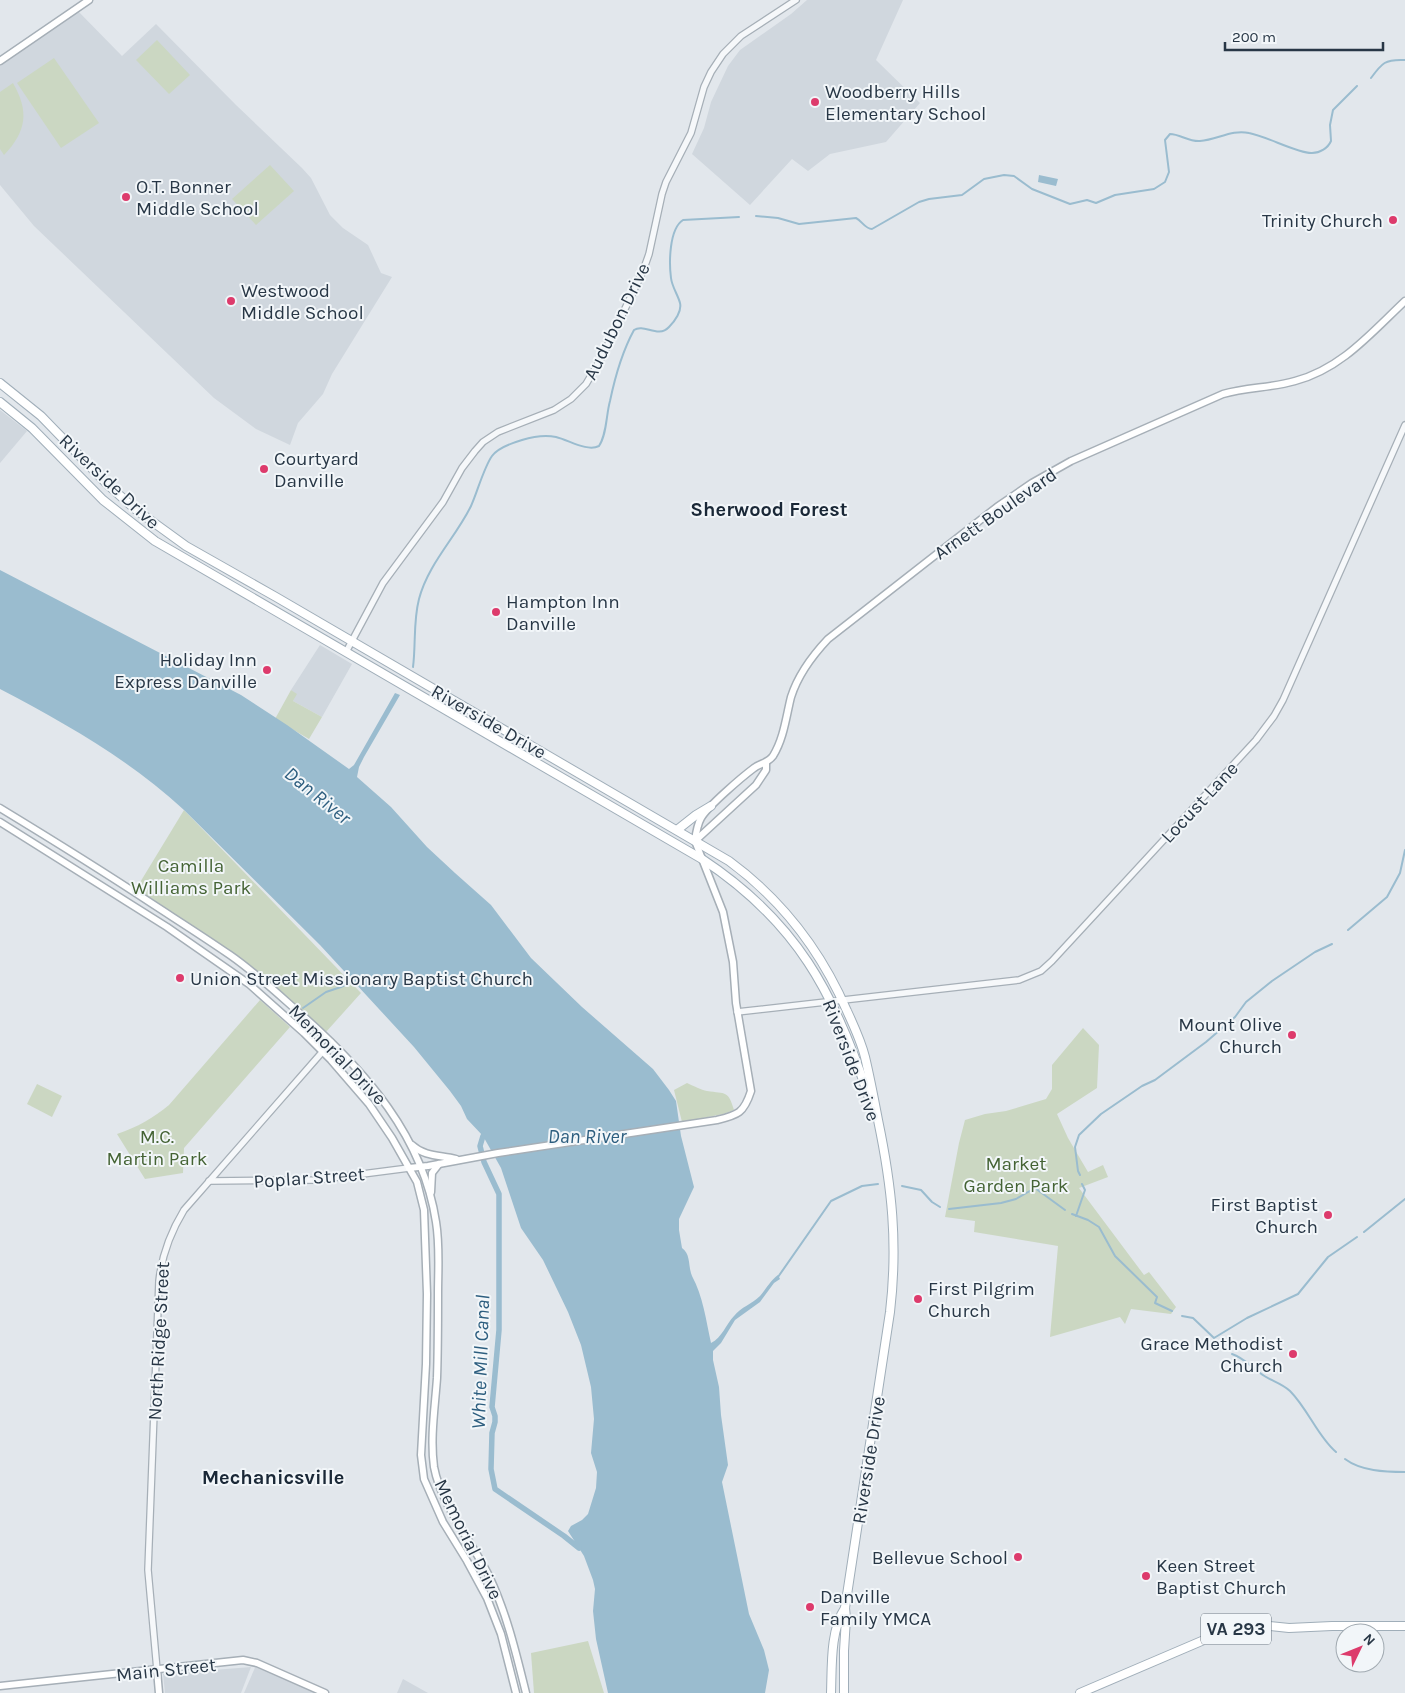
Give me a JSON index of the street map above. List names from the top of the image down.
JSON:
{
  "streets": {
    "main road": [
      "Riverside Drive",
      "Arnett Boulevard",
      "Memorial Drive",
      "VA 293",
      "Main Street"
    ],
    "street": [
      "Audubon Drive",
      "Locust Lane",
      "Poplar Street",
      "North Ridge Street"
    ]
  },
  "crossings": [
    ["Audubon Drive", "Riverside Drive"],
    ["Riverside Drive", "Arnett Boulevard"],
    ["Riverside Drive", "Locust Lane"],
    ["Memorial Drive", "Poplar Street"],
    ["Memorial Drive", "North Ridge Street"],
    ["Poplar Street", "North Ridge Street"],
    ["North Ridge Street", "Main Street"]
  ],
  "districts": ["Sherwood Forest", "Mechanicsville"],
  "water": ["Dan River", "White Mill Canal"],
  "parks": ["Camilla Williams Park", "M.C. Martin Park", "Market Garden Park"],
  "places": [
    "Woodberry Hills Elementary School",
    "O.T. Bonner Middle School",
    "Trinity Church",
    "Westwood Middle School",
    "Courtyard Danville",
    "Hampton Inn Danville",
    "Holiday Inn Express Danville",
    "Union Street Missionary Baptist Church",
    "Mount Olive Church",
    "First Baptist Church",
    "First Pilgrim Church",
    "Grace Methodist Church",
    "Bellevue School",
    "Keen Street Baptist Church",
    "Danville Family YMCA"
  ],
  "scale_bar": "200 m",
  "north": "top right"
}
